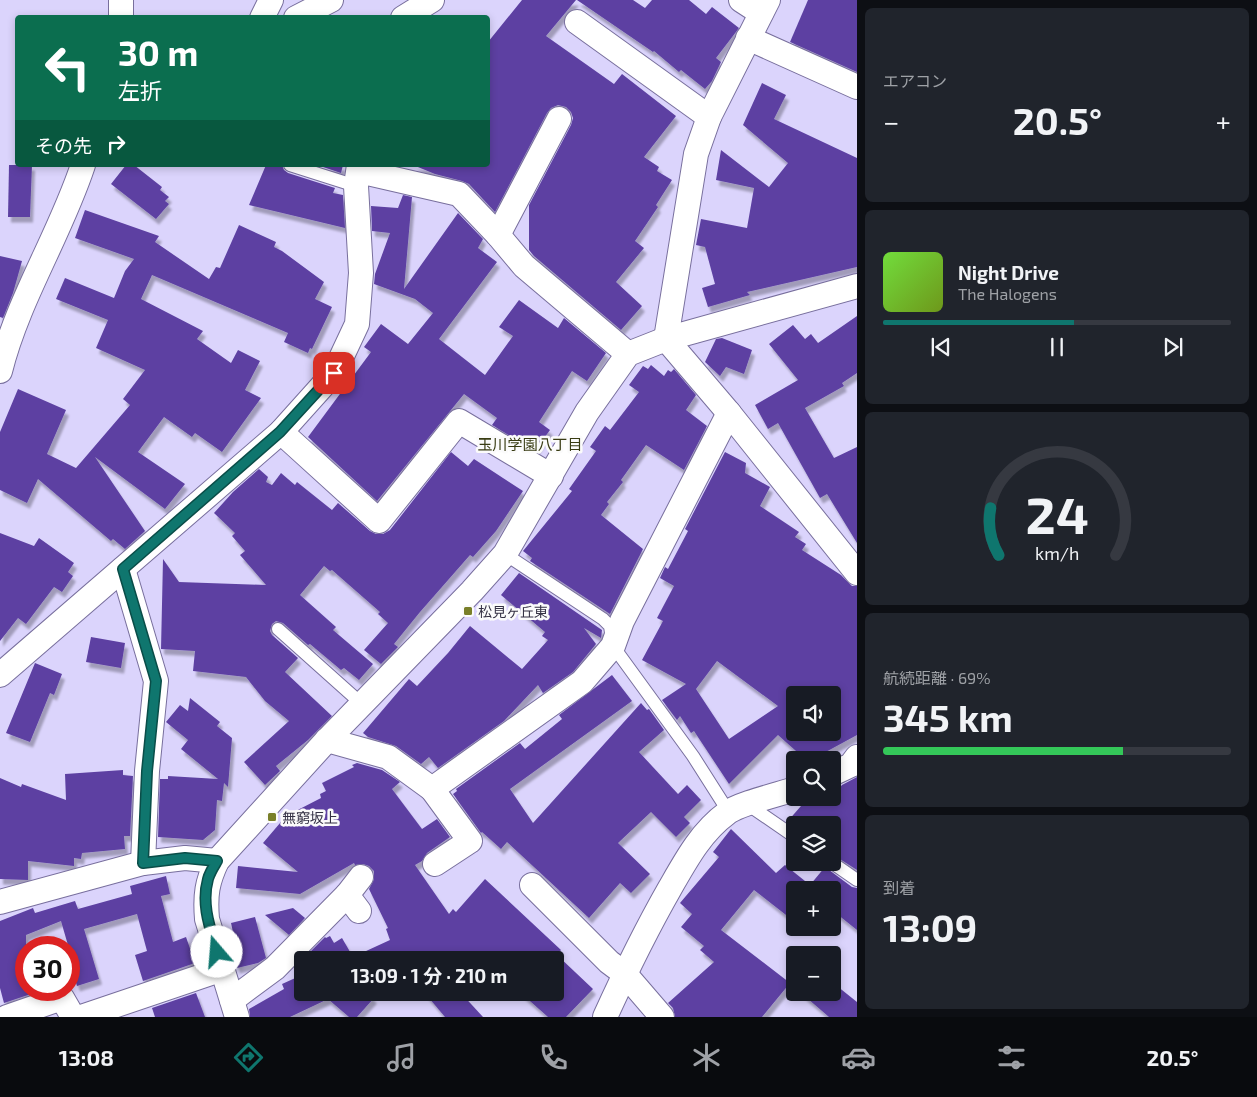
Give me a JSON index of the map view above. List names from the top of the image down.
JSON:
{
  "districts": ["玉川学園八丁目"],
  "places": {
    "transit": ["松見ヶ丘東", "無窮坂上"]
  },
  "page": {
    "tile": [
      "エアコン",
      ["航続距離 · 69%", "345 km"],
      ["到着", "13:09"]
    ],
    "turn": ["30 m", "左折"],
    "heat": ["−", "20.5°", "+"],
    "then": "その先",
    "song": ["Night Drive", "The Halogens"],
    "map_buttons": ["+", "−"],
    "limit": "30",
    "trip": "13:09 · 1 分 · 210 m",
    "tabs": ["13:08", "20.5°"],
    "gauge": ["24", "km/h"]
  }
}
